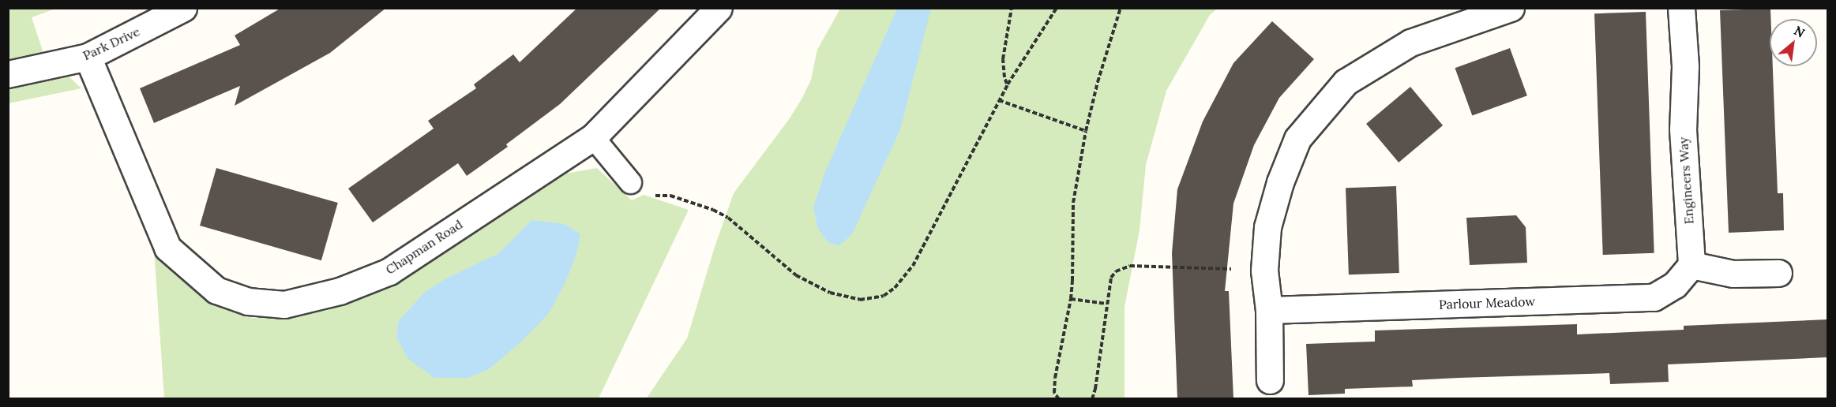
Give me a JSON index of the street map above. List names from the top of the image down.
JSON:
{
  "streets": {
    "street": [
      "Park Drive",
      "Engineers Way",
      "Chapman Road",
      "Parlour Meadow"
    ]
  },
  "crossings": [
    ["Park Drive", "Chapman Road"],
    ["Engineers Way", "Parlour Meadow"]
  ],
  "north": "top right"
}
